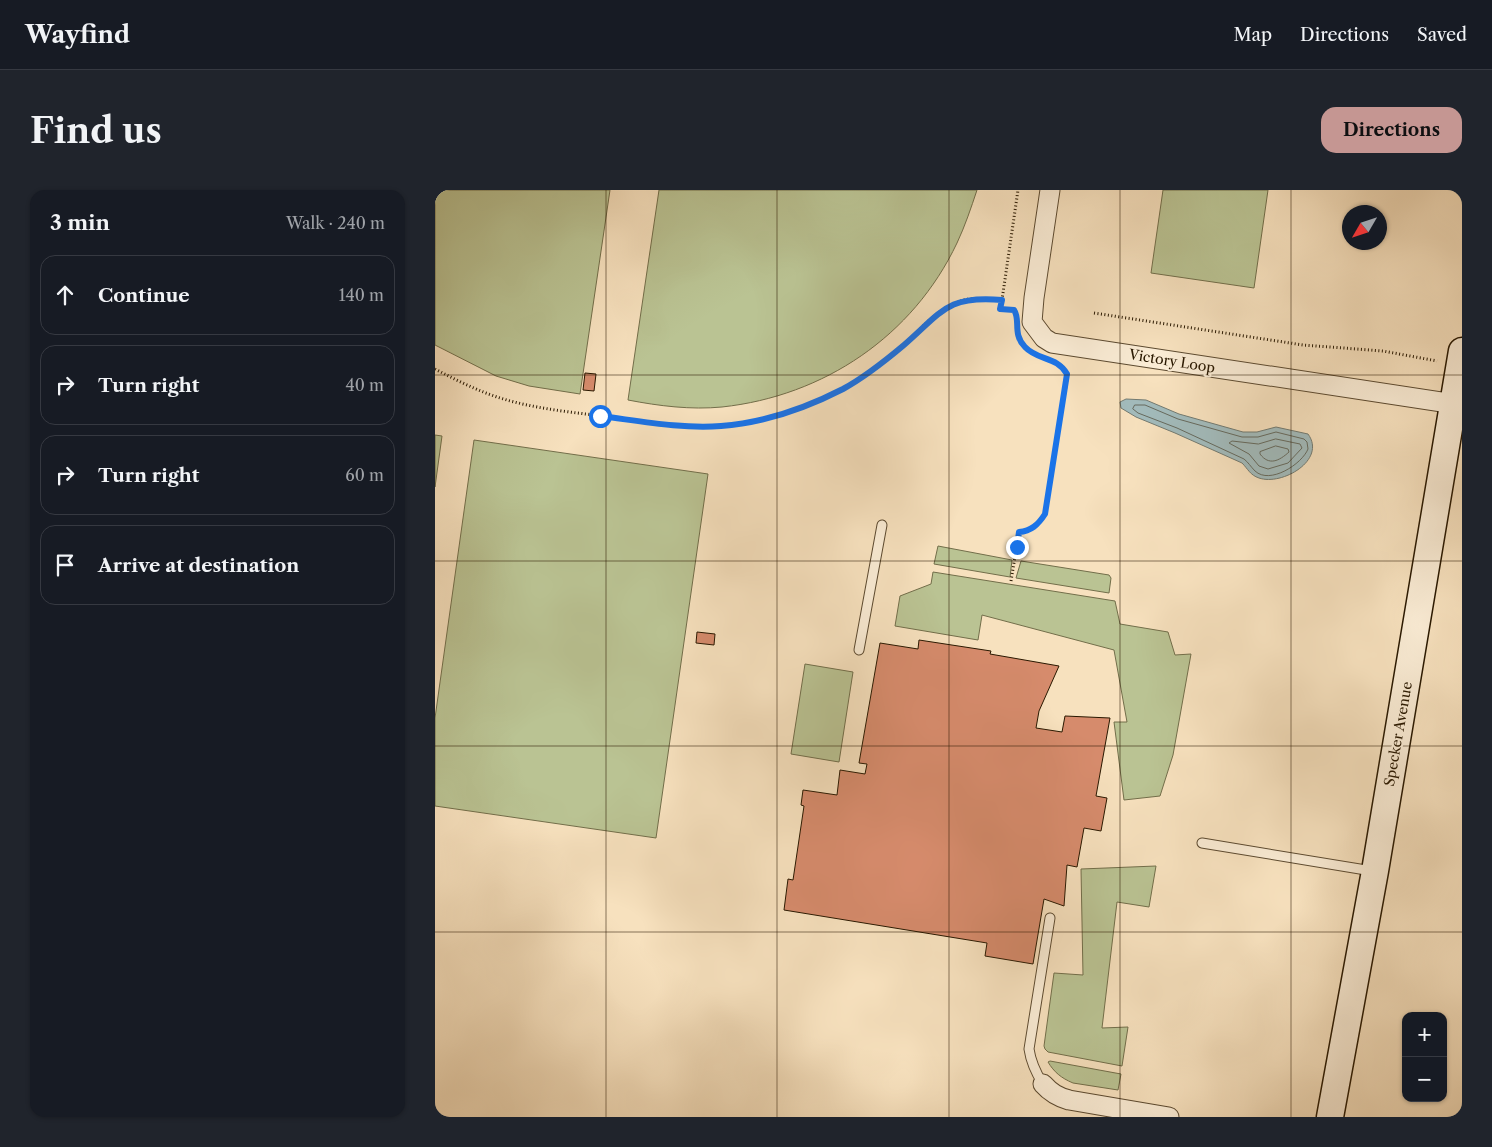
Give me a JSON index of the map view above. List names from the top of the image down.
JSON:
{
  "streets": {
    "street": ["Victory Loop", "Specker Avenue"]
  },
  "crossings": [
    ["Victory Loop", "Specker Avenue"]
  ],
  "north": "bottom left",
  "page": {
    "header": "Wayfind",
    "nav": ["Map", "Directions", "Saved"],
    "buttons": "Directions",
    "title": "Find us",
    "heading": ["3 min", "Walk · 240 m"],
    "list": [
      ["Continue", "140 m"],
      ["Turn right", "40 m"],
      ["Turn right", "60 m"],
      "Arrive at destination"
    ],
    "map_buttons": ["+", "−"]
  }
}
